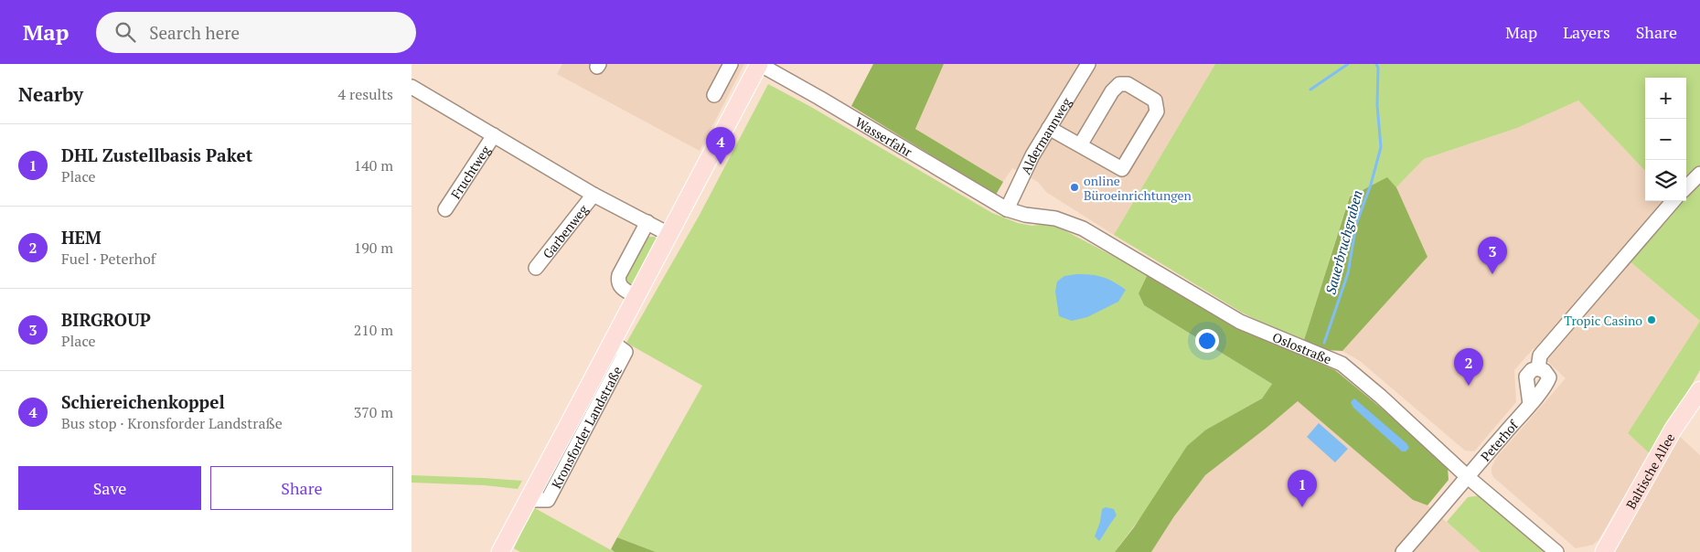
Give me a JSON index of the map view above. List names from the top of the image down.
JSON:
{
  "streets": {
    "main road": ["Kronsforder Landstraße", "Baltische Allee"],
    "street": [
      "Wasserfahr",
      "Aldermannweg",
      "Fruchtweg",
      "Garbenweg",
      "Oslostraße",
      "Peterhof"
    ]
  },
  "crossings": [
    ["Wasserfahr", "Aldermannweg"],
    ["Wasserfahr", "Oslostraße"],
    ["Wasserfahr", "Kronsforder Landstraße"],
    ["Aldermannweg", "Oslostraße"],
    ["Oslostraße", "Peterhof"]
  ],
  "water": ["Sauerbruchgraben"],
  "places": ["online Büroeinrichtungen", "Tropic Casino"],
  "page": {
    "header": "Map",
    "search": "Search here",
    "nav": ["Map", "Layers", "Share"],
    "heading": ["Nearby", "4 results"],
    "map_buttons": ["+", "−"],
    "list": [
      {
        "mark": "1",
        "name": "DHL Zustellbasis Paket",
        "note": "Place",
        "value": "140 m"
      },
      {
        "mark": "2",
        "name": "HEM",
        "note": "Fuel · Peterhof",
        "value": "190 m"
      },
      {
        "mark": "3",
        "name": "BIRGROUP",
        "note": "Place",
        "value": "210 m"
      },
      {
        "mark": "4",
        "name": "Schiereichenkoppel",
        "note": "Bus stop · Kronsforder Landstraße",
        "value": "370 m"
      }
    ],
    "pins": [
      "4",
      "3",
      "2",
      "1"
    ],
    "buttons": ["Save", "Share"]
  }
}
